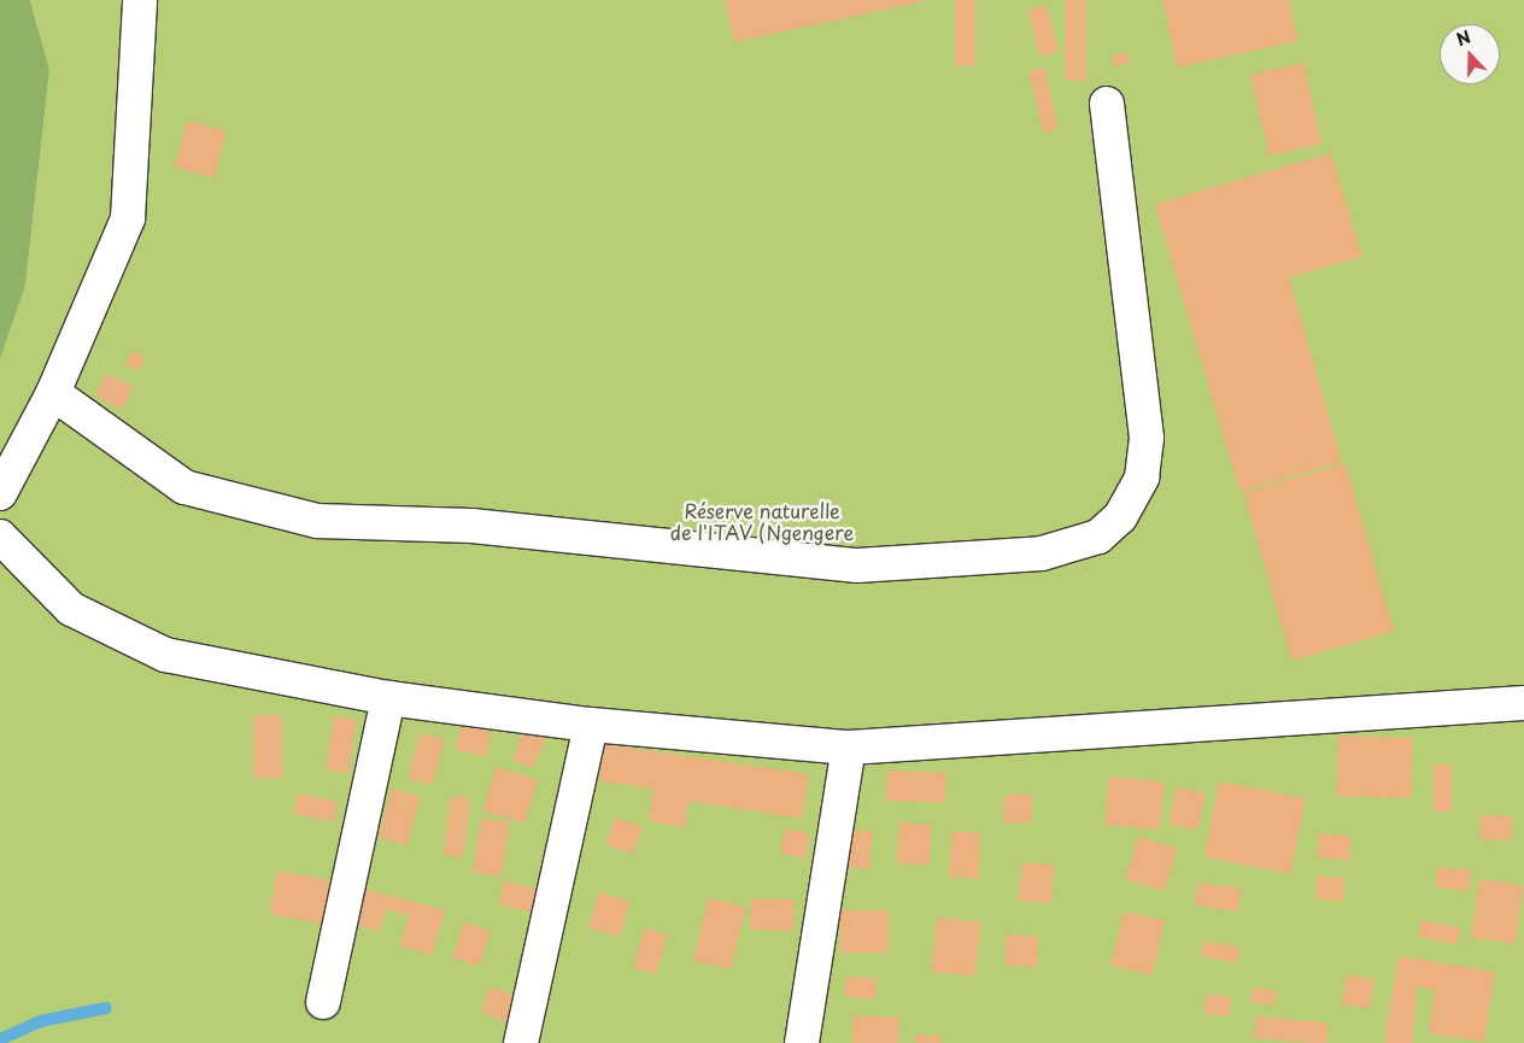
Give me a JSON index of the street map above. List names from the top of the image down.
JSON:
{
  "parks": ["Réserve naturelle de l'ITAV (Ngengere"],
  "north": "top"
}
